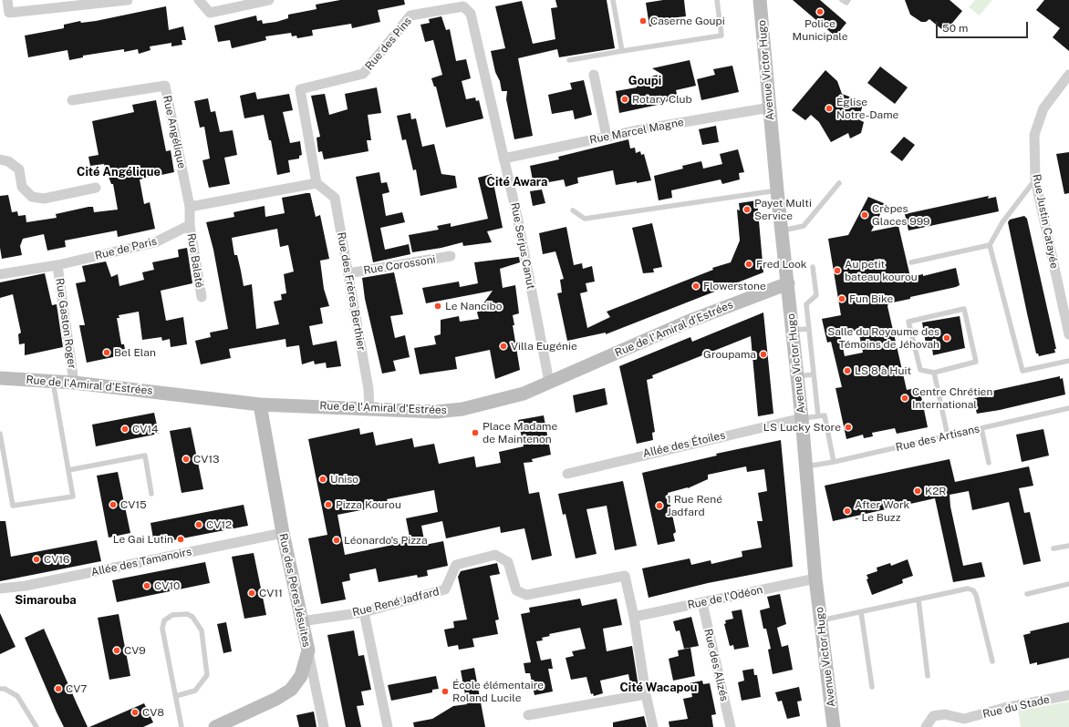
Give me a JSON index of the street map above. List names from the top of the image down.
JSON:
{
  "streets": {
    "street": [
      "Rue des Pins",
      "Avenue Victor Hugo",
      "Rue Marcel Magne",
      "Rue Angélique",
      "Rue Justin Catayée",
      "Rue Serjus Canut",
      "Rue de Paris",
      "Rue Balaté",
      "Rue Corossoni",
      "Rue des Frères Berthier",
      "Rue Gaston Roger",
      "Rue de l'Amiral d'Estrées",
      "Allée des Étoiles",
      "Allée des Tamanoirs",
      "Rue des Pères Jésuites",
      "Rue de l'Odéon",
      "Rue René Jadfard",
      "Rue des Alizés",
      "Rue du Stade"
    ],
    "lane": ["Rue des Artisans"]
  },
  "crossings": [
    ["Rue des Pins", "Rue Serjus Canut"],
    ["Rue des Pins", "Rue des Frères Berthier"],
    ["Avenue Victor Hugo", "Rue Marcel Magne"],
    ["Avenue Victor Hugo", "Rue de l'Amiral d'Estrées"],
    ["Avenue Victor Hugo", "Rue des Artisans"],
    ["Avenue Victor Hugo", "Allée des Étoiles"],
    ["Avenue Victor Hugo", "Rue de l'Odéon"],
    ["Rue Marcel Magne", "Rue Serjus Canut"],
    ["Rue Serjus Canut", "Rue de l'Amiral d'Estrées"],
    ["Rue de Paris", "Rue Balaté"],
    ["Rue de Paris", "Rue Gaston Roger"],
    ["Rue Corossoni", "Rue des Frères Berthier"],
    ["Rue des Frères Berthier", "Rue de l'Amiral d'Estrées"],
    ["Rue Gaston Roger", "Rue de l'Amiral d'Estrées"],
    ["Rue de l'Amiral d'Estrées", "Rue des Pères Jésuites"],
    ["Allée des Tamanoirs", "Rue des Pères Jésuites"],
    ["Rue des Pères Jésuites", "Rue René Jadfard"],
    ["Rue de l'Odéon", "Rue René Jadfard"],
    ["Rue de l'Odéon", "Rue des Alizés"]
  ],
  "districts": [
    "Goupi",
    "Cité Angélique",
    "Cité Awara",
    "Simarouba",
    "Cité Wacapou"
  ],
  "places": [
    "Police Municipale",
    "Caserne Goupi",
    "Rotary Club",
    "Église Notre-Dame",
    "Payet Multi Service",
    "Crèpes Glaces 999",
    "Fred Look",
    "Au petit bateau kourou",
    "Flowerstone",
    "Fun Bike",
    "Le Nancibo",
    "Salle du Royaume des Témoins de Jéhovah",
    "Villa Eugénie",
    "Bel Elan",
    "Groupama",
    "LS 8 à Huit",
    "Centre Chrétien International",
    "LS Lucky Store",
    "CV14",
    "Place Madame de Maintenon",
    "CV13",
    "Uniso",
    "K2R",
    "CV15",
    "Pizza Kourou",
    "1 Rue René Jadfard",
    "After Work - Le Buzz",
    "CV12",
    "Le Gai Lutin",
    "Léonardo's Pizza",
    "CV16",
    "CV10",
    "CV11",
    "CV9",
    "CV7",
    "École élémentaire Roland Lucile",
    "CV8"
  ],
  "scale_bar": "50 m"
}
